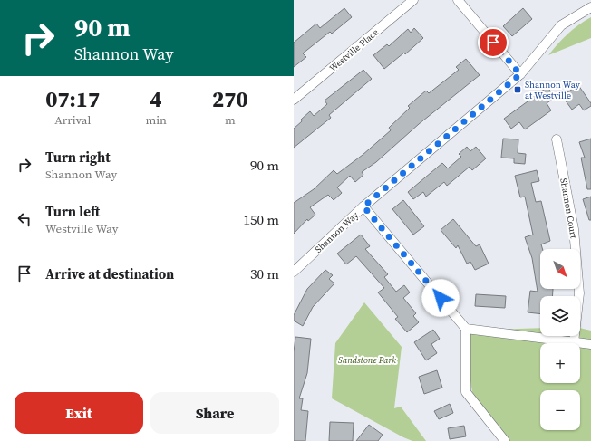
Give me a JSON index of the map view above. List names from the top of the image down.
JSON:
{
  "streets": {
    "street": ["Westville Place", "Shannon Court", "Shannon Way"]
  },
  "parks": ["Sandstone Park"],
  "places": {
    "transit": ["Shannon Way at Westville"]
  },
  "north": "bottom right",
  "page": {
    "turn": ["90 m", "Shannon Way"],
    "eta": [
      "07:17",
      "Arrival",
      "4",
      "min",
      "270",
      "m"
    ],
    "list": [
      {
        "name": "Turn right",
        "note": "Shannon Way",
        "value": "90 m"
      },
      {
        "name": "Turn left",
        "note": "Westville Way",
        "value": "150 m"
      },
      {
        "name": "Arrive at destination",
        "value": "30 m"
      }
    ],
    "map_buttons": ["+", "−"],
    "buttons": ["Exit", "Share"]
  }
}
